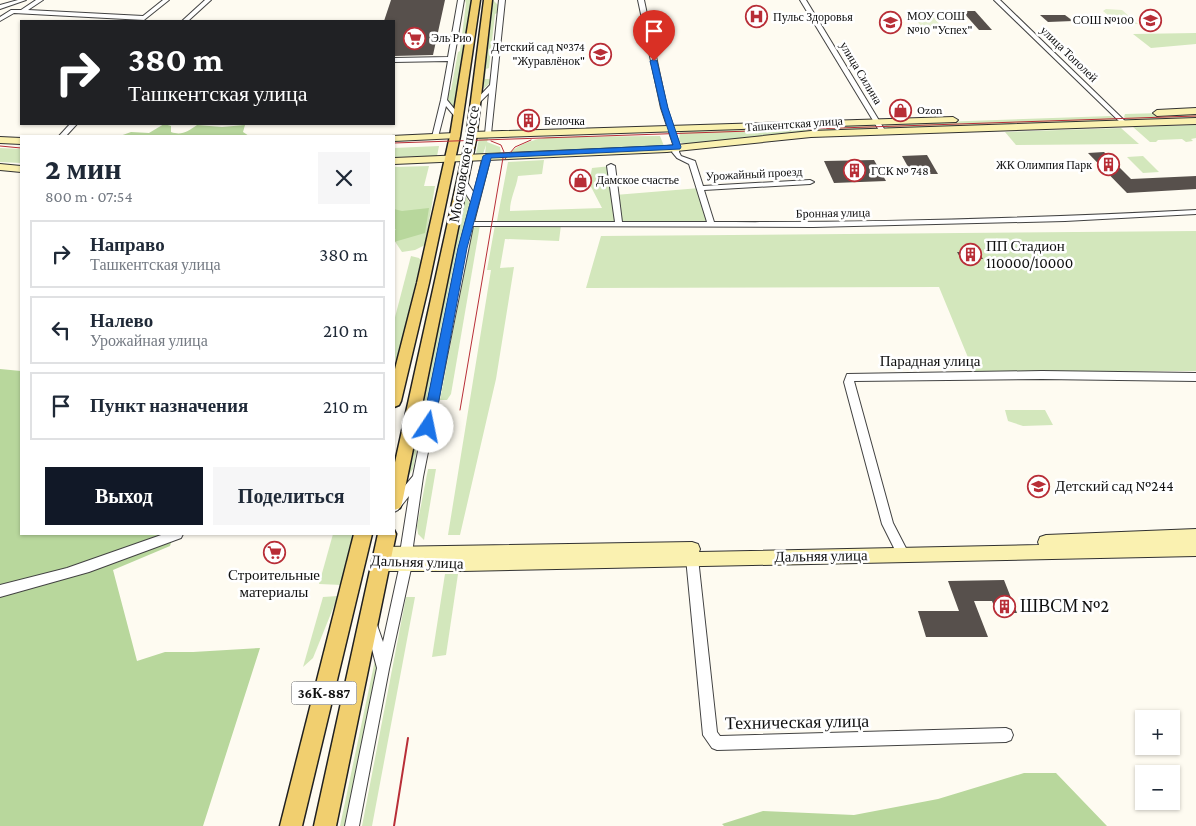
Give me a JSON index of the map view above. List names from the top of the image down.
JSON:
{
  "streets": {
    "main road": [
      "Ташкентская улица",
      "Московское шоссе",
      "Дальняя улица",
      "36К-887"
    ],
    "street": [
      "улица Тополей",
      "улица Силина",
      "Урожайный проезд",
      "Бронная улица",
      "Парадная улица",
      "Техническая улица"
    ]
  },
  "crossings": [
    ["улица Тополей", "Ташкентская улица"],
    ["улица Силина", "Ташкентская улица"],
    ["Ташкентская улица", "Московское шоссе"],
    ["Парадная улица", "Дальняя улица"],
    ["Дальняя улица", "36К-887"],
    ["Дальняя улица", "Техническая улица"]
  ],
  "places": {
    "hospital": ["Пульс Здоровья"],
    "school or university": [
      "СОШ №100",
      "МОУ СОШ №10 \"Успех\"",
      "Детский сад №374 \"Журавлёнок\"",
      "Детский сад №244"
    ],
    "supermarket": ["Эль Рио", "Строительные материалы"],
    "shop": ["Ozon", "Дамское счастье"],
    "building": [
      "Белочка",
      "ЖК Олимпия Парк",
      "ГСК № 748",
      "ПП Стадион 110000/10000",
      "ШВСМ №2"
    ]
  },
  "page": {
    "turn": ["380 m", "Ташкентская улица"],
    "heading": ["2 мин", "800 m · 07:54"],
    "list": [
      {
        "name": "Направо",
        "note": "Ташкентская улица",
        "value": "380 m"
      },
      {
        "name": "Налево",
        "note": "Урожайная улица",
        "value": "210 m"
      },
      {
        "name": "Пункт назначения",
        "value": "210 m"
      }
    ],
    "buttons": ["Выход", "Поделиться"],
    "map_buttons": ["+", "−"]
  }
}
